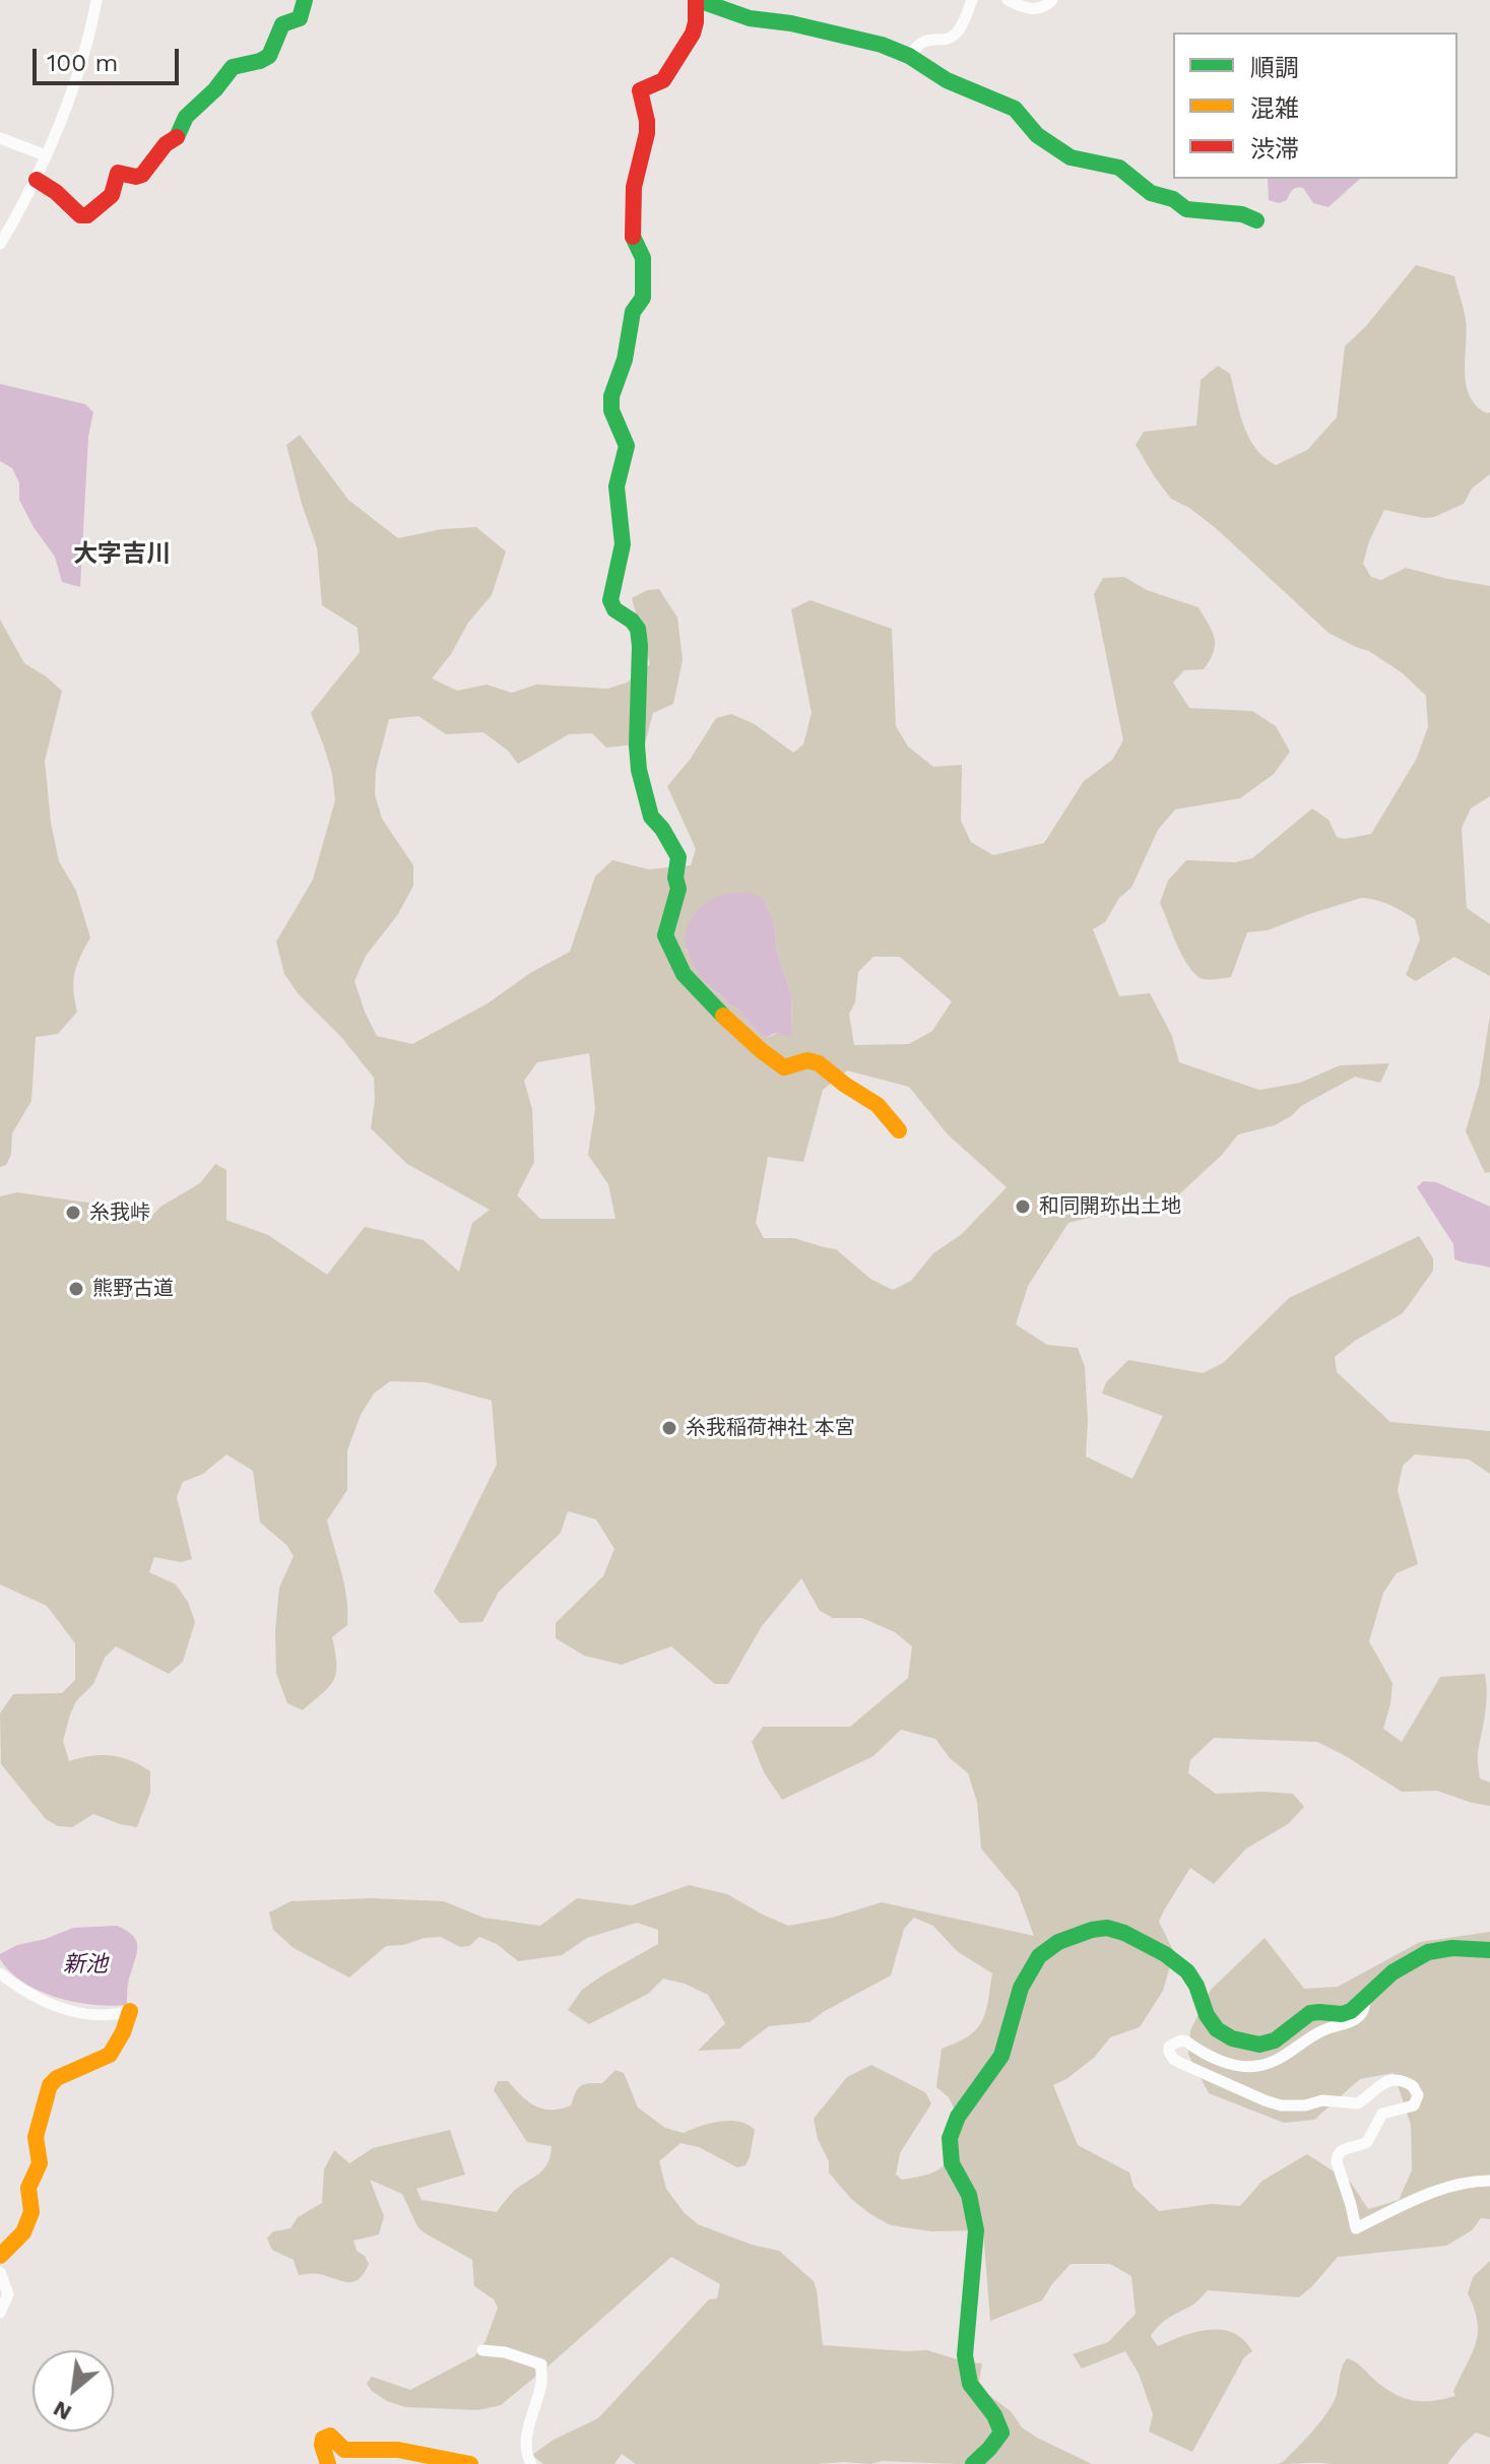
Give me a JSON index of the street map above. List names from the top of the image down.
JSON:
{
  "districts": ["大字吉川"],
  "water": ["新池"],
  "places": [
    "和同開珎出土地",
    "糸我峠",
    "熊野古道",
    "糸我稲荷神社 本宮"
  ],
  "legend": ["順調", "混雑", "渋滞"],
  "scale_bar": "100 m",
  "north": "bottom left"
}
